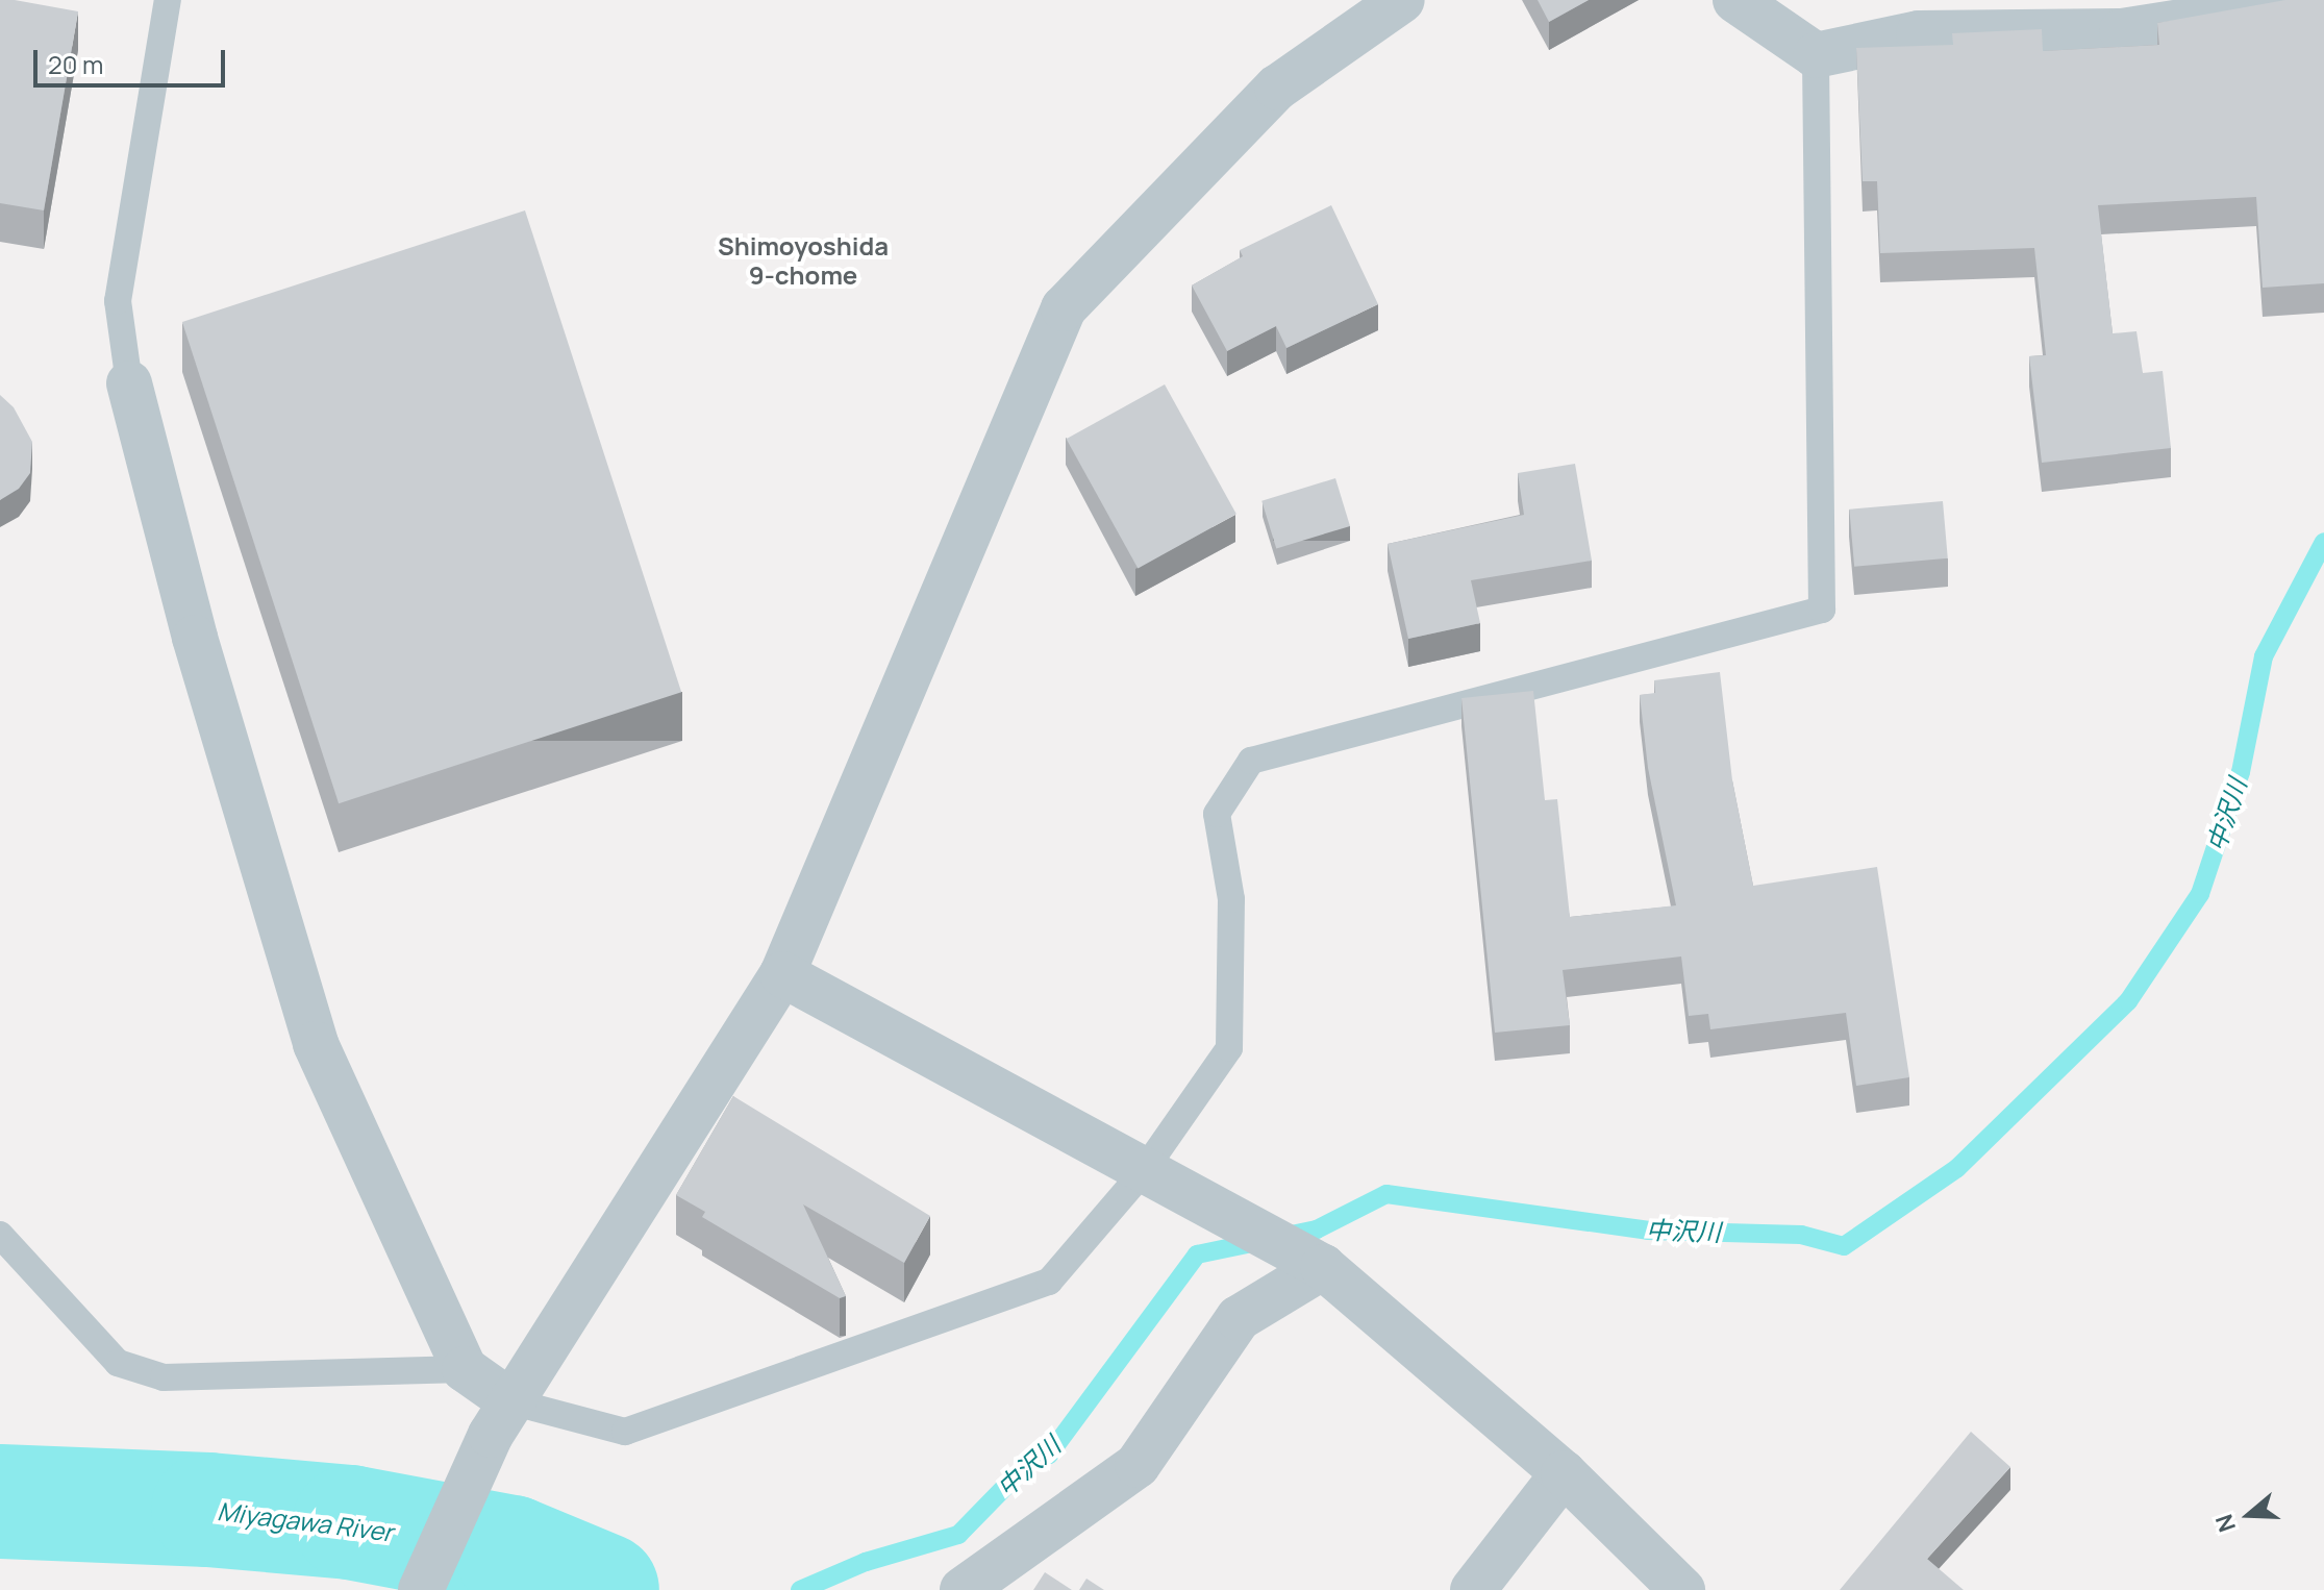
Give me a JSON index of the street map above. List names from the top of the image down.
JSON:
{
  "districts": ["Shimoyoshida 9-chome"],
  "water": ["中沢川", "Miyagawa River"],
  "scale_bar": "20 m",
  "north": "left"
}
